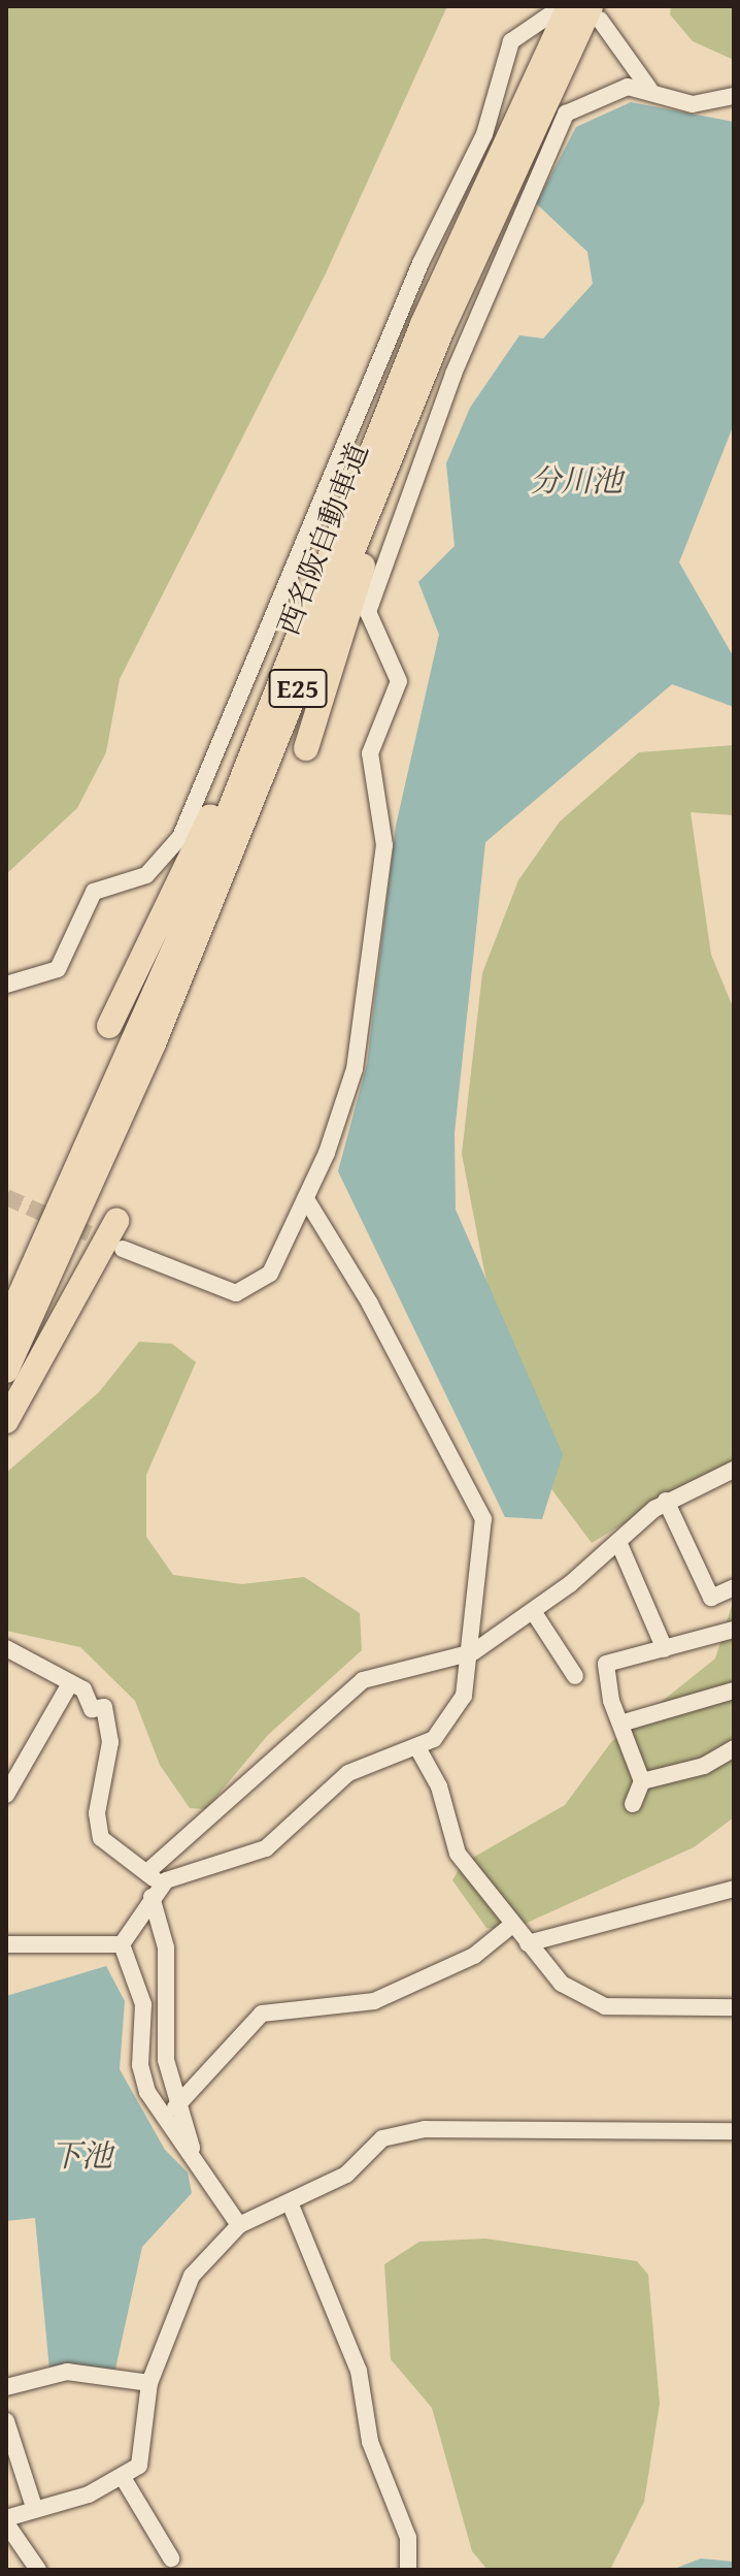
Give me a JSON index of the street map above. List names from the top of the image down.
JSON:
{
  "streets": {
    "highway": ["西名阪自動車道", "E25"]
  },
  "water": ["分川池", "下池"]
}
